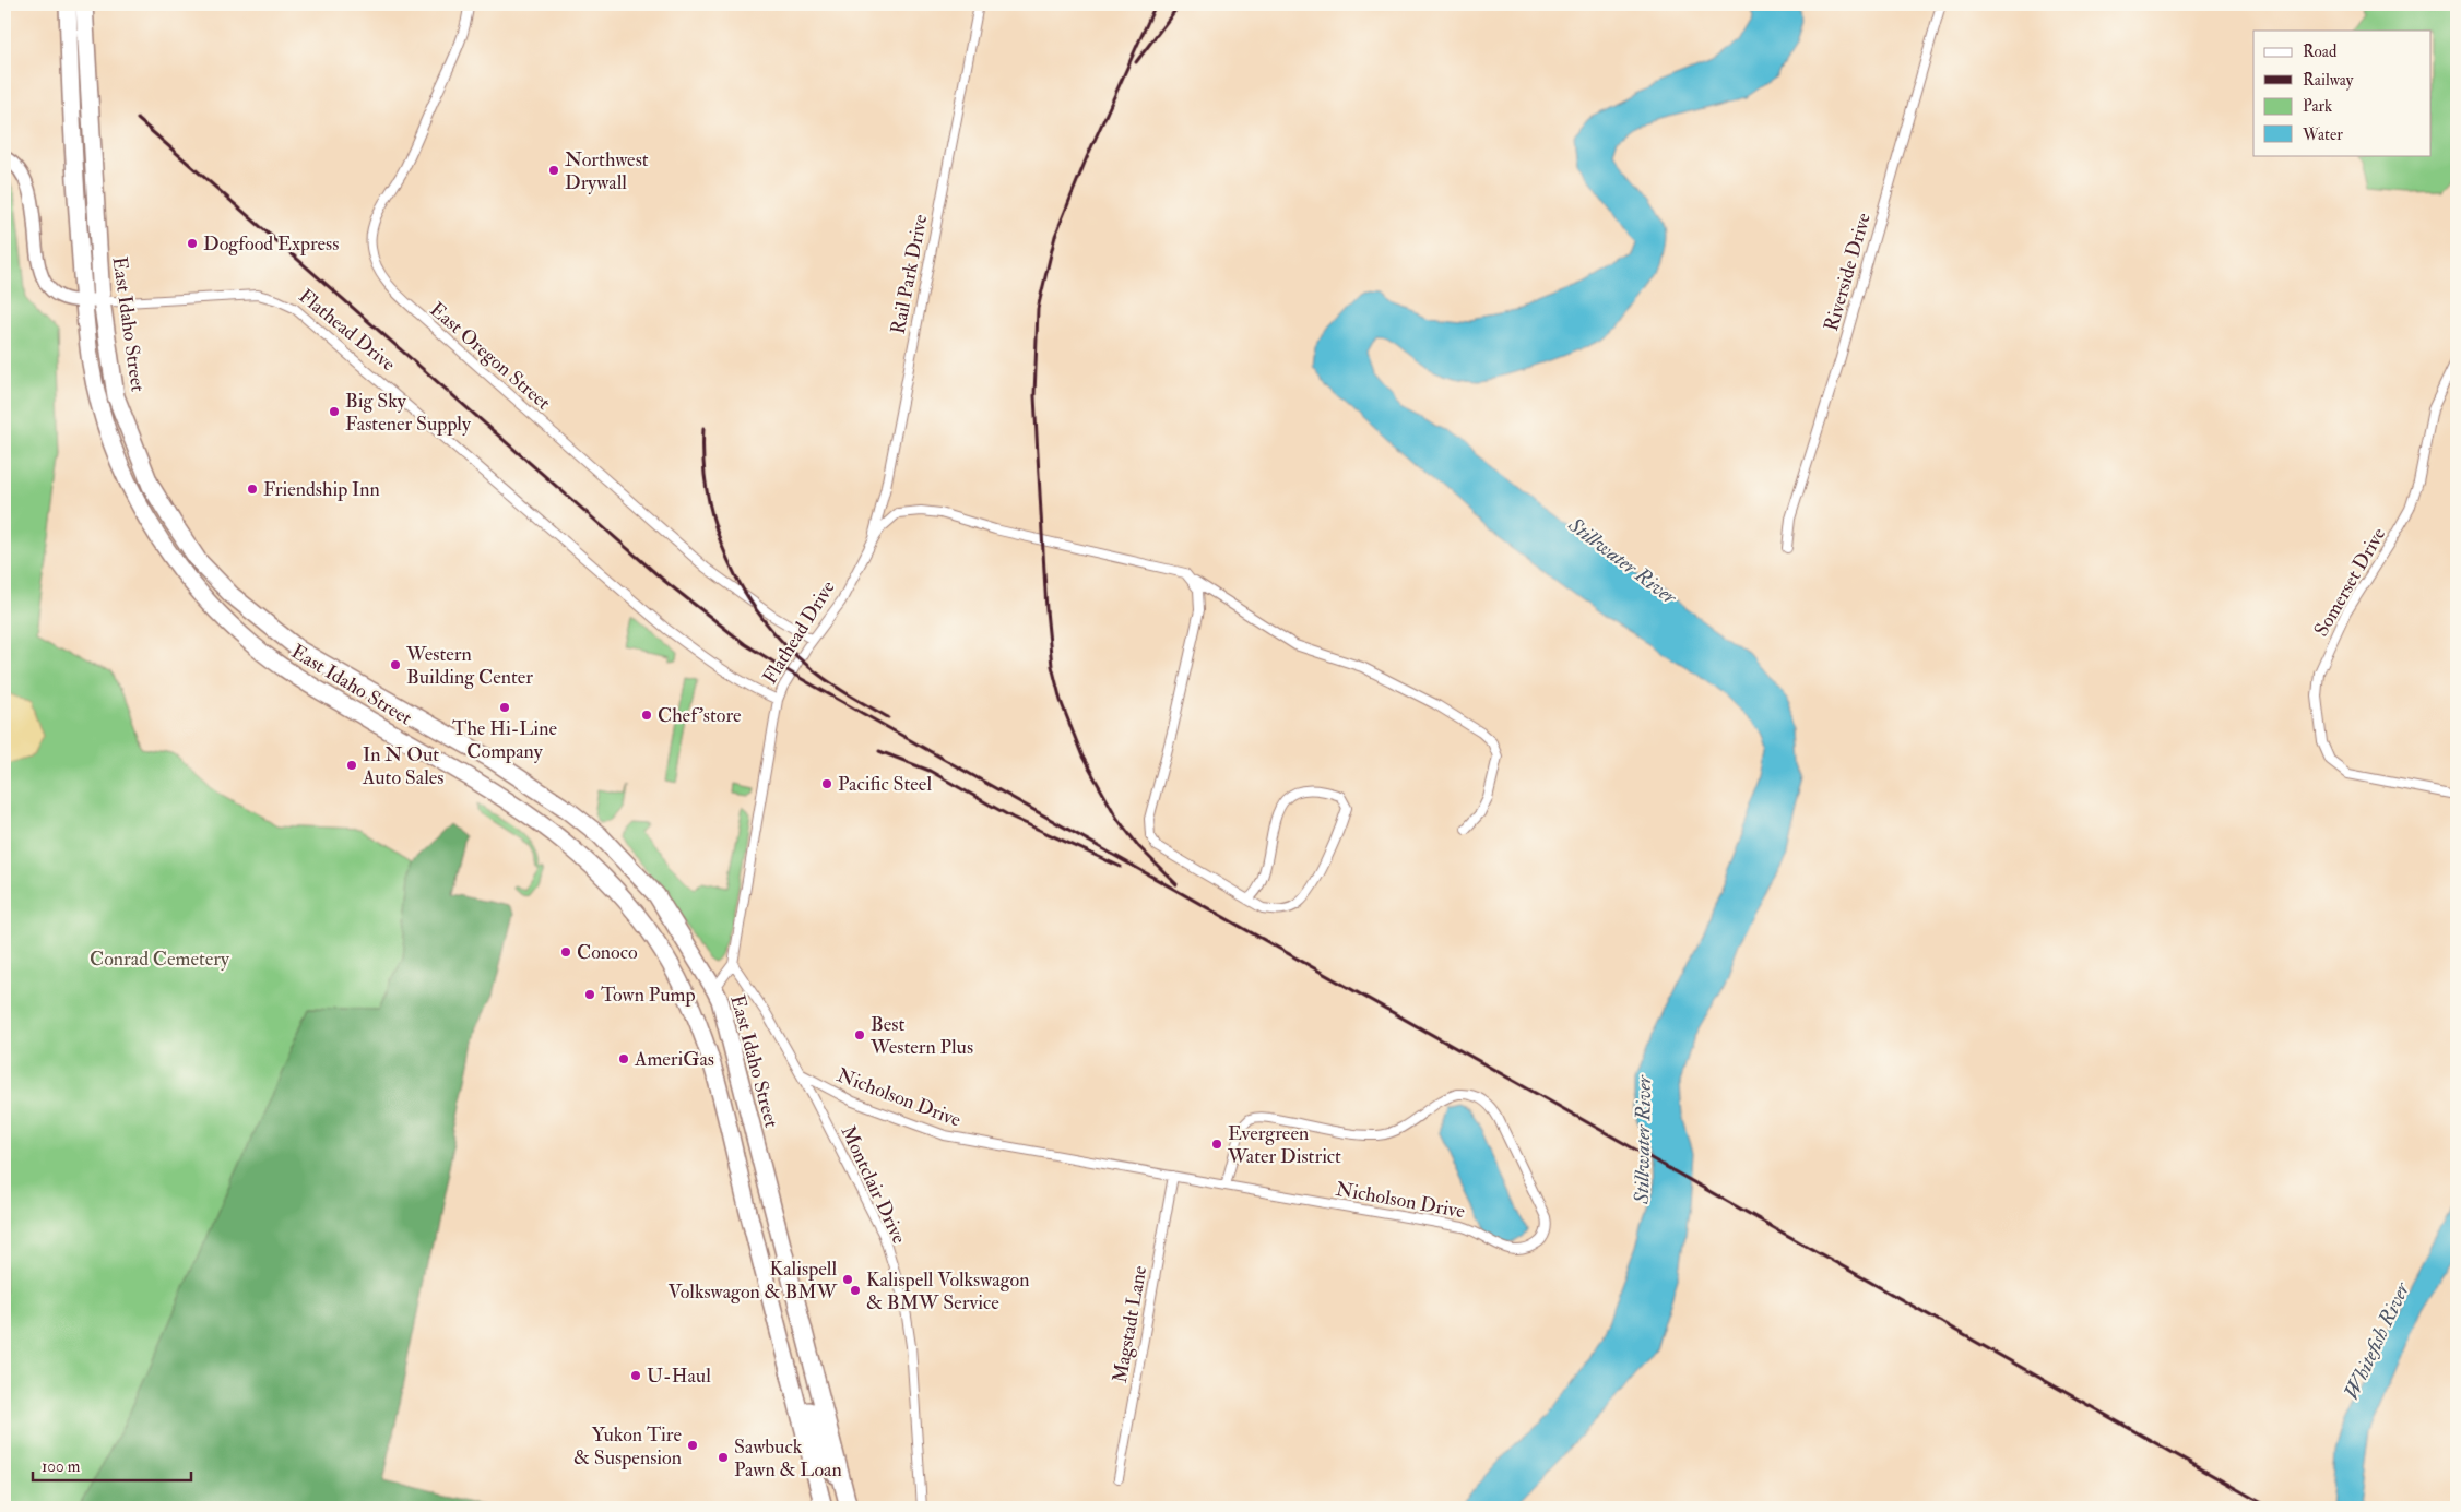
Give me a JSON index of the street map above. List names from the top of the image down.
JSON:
{
  "streets": {
    "highway": ["East Idaho Street"],
    "street": [
      "Riverside Drive",
      "Rail Park Drive",
      "Flathead Drive",
      "East Oregon Street",
      "Somerset Drive",
      "Nicholson Drive",
      "Montclair Drive",
      "Magstadt Lane"
    ]
  },
  "crossings": [
    ["Rail Park Drive", "Flathead Drive"],
    ["East Idaho Street", "Flathead Drive"],
    ["Flathead Drive", "East Oregon Street"],
    ["Nicholson Drive", "Montclair Drive"],
    ["Nicholson Drive", "Magstadt Lane"]
  ],
  "water": ["Stillwater River", "Whitefish River"],
  "parks": ["Conrad Cemetery"],
  "places": [
    "Northwest Drywall",
    "Dogfood Express",
    "Big Sky Fastener Supply",
    "Friendship Inn",
    "Western Building Center",
    "The Hi-Line Company",
    "Chef'store",
    "In N Out Auto Sales",
    "Pacific Steel",
    "Conoco",
    "Town Pump",
    "Best Western Plus",
    "AmeriGas",
    "Evergreen Water District",
    "Kalispell Volkswagon & BMW",
    "Kalispell Volkswagon & BMW Service",
    "U-Haul",
    "Yukon Tire & Suspension",
    "Sawbuck Pawn & Loan"
  ],
  "legend": [
    "Road",
    "Railway",
    "Park",
    "Water"
  ],
  "scale_bar": "100 m"
}
